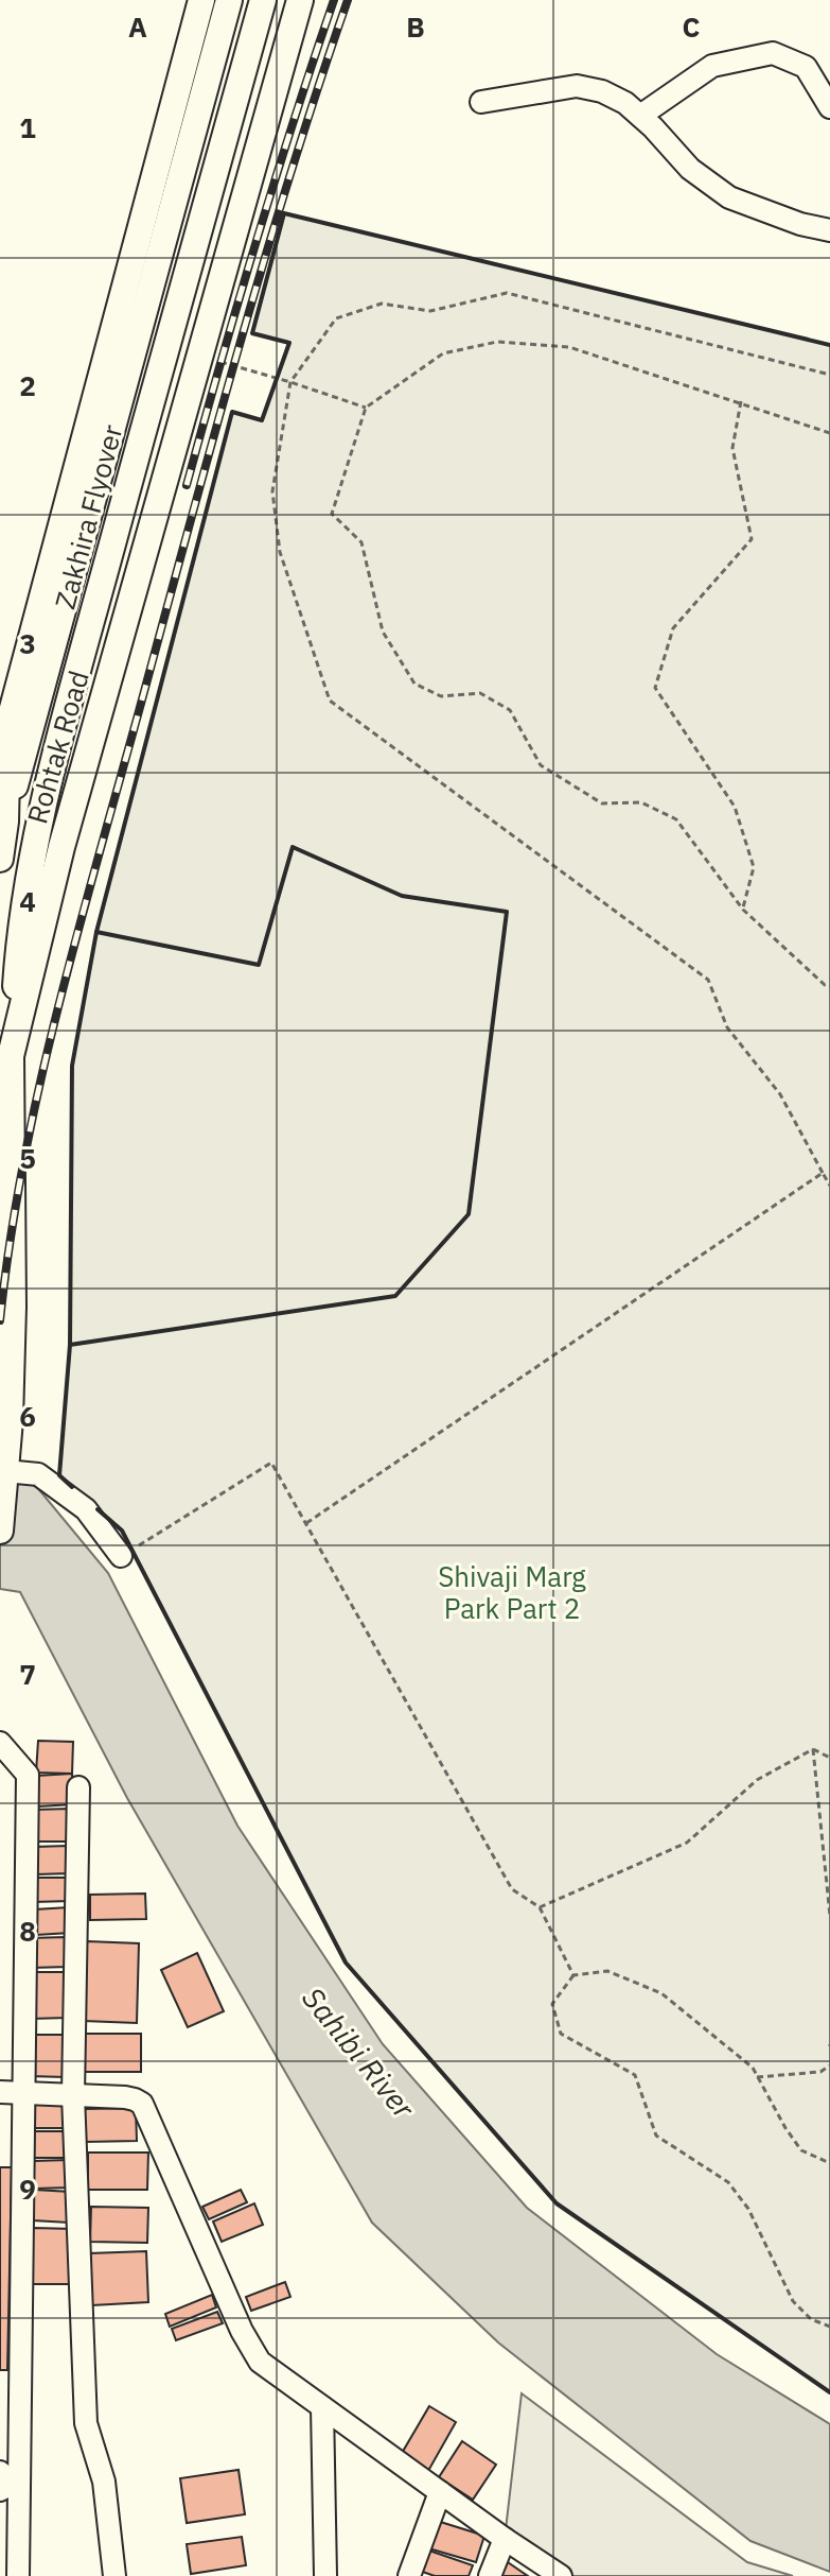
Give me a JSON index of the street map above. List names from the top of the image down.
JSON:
{
  "streets": {
    "main road": ["Zakhira Flyover", "Rohtak Road"]
  },
  "crossings": [
    ["Zakhira Flyover", "Rohtak Road"]
  ],
  "water": ["Sahibi River"],
  "parks": ["Shivaji Marg Park Part 2"],
  "grid": {
    "columns": ["A", "B", "C"],
    "rows": [
      "1",
      "2",
      "3",
      "4",
      "5",
      "6",
      "7",
      "8",
      "9"
    ]
  }
}
